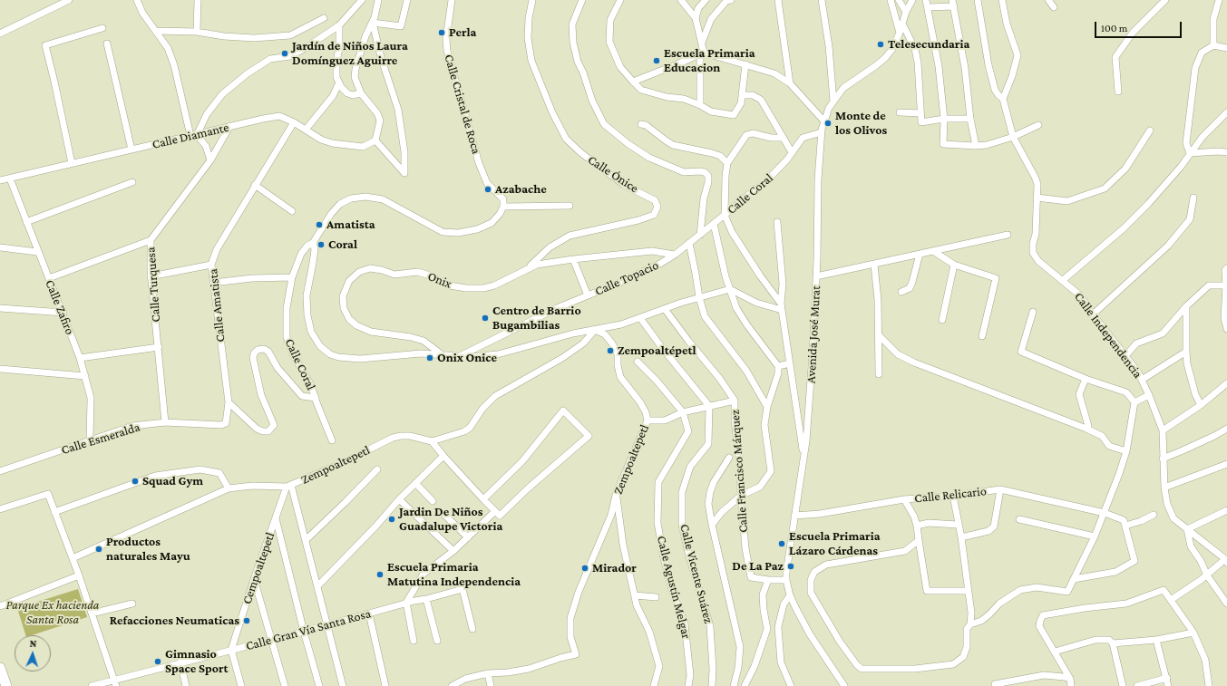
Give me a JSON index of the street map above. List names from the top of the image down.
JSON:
{
  "streets": {
    "street": [
      "Calle Cristal de Roca",
      "Calle Diamante",
      "Calle Ónice",
      "Calle Coral",
      "Calle Topacio",
      "Onix",
      "Calle Turquesa",
      "Calle Amatista",
      "Calle Zafiro",
      "Avenida José Murat",
      "Calle Independencia",
      "Calle Esmeralda",
      "Zempoaltepetl",
      "Calle Francisco Márquez",
      "Calle Relicario",
      "Cempoaltepetl",
      "Calle Vicente Suárez",
      "Calle Agustín Melgar",
      "Calle Gran Vía Santa Rosa"
    ]
  },
  "crossings": [
    ["Calle Cristal de Roca", "Calle Coral"],
    ["Calle Diamante", "Calle Turquesa"],
    ["Calle Diamante", "Calle Amatista"],
    ["Calle Diamante", "Calle Zafiro"],
    ["Calle Ónice", "Onix"],
    ["Calle Coral", "Calle Topacio"],
    ["Calle Coral", "Onix"],
    ["Calle Coral", "Calle Amatista"],
    ["Calle Coral", "Avenida José Murat"],
    ["Calle Topacio", "Onix"],
    ["Calle Turquesa", "Calle Esmeralda"],
    ["Calle Amatista", "Calle Esmeralda"],
    ["Calle Zafiro", "Calle Esmeralda"],
    ["Avenida José Murat", "Calle Francisco Márquez"],
    ["Avenida José Murat", "Calle Relicario"],
    ["Zempoaltepetl", "Cempoaltepetl"],
    ["Cempoaltepetl", "Calle Gran Vía Santa Rosa"]
  ],
  "parks": ["Parque Ex hacienda Santa Rosa"],
  "places": [
    "Perla",
    "Telesecundaria",
    "Jardín de Niños Laura Domínguez Aguirre",
    "Escuela Primaria Educacion",
    "Monte de los Olivos",
    "Azabache",
    "Amatista",
    "Coral",
    "Centro de Barrio Bugambilias",
    "Zempoaltépetl",
    "Onix Onice",
    "Squad Gym",
    "Jardin De Niños Guadalupe Victoria",
    "Escuela Primaria Lázaro Cárdenas",
    "Productos naturales Mayu",
    "De La Paz",
    "Mirador",
    "Escuela Primaria Matutina Independencia",
    "Refacciones Neumaticas",
    "Gimnasio Space Sport"
  ],
  "scale_bar": "100 m",
  "north": "top"
}
